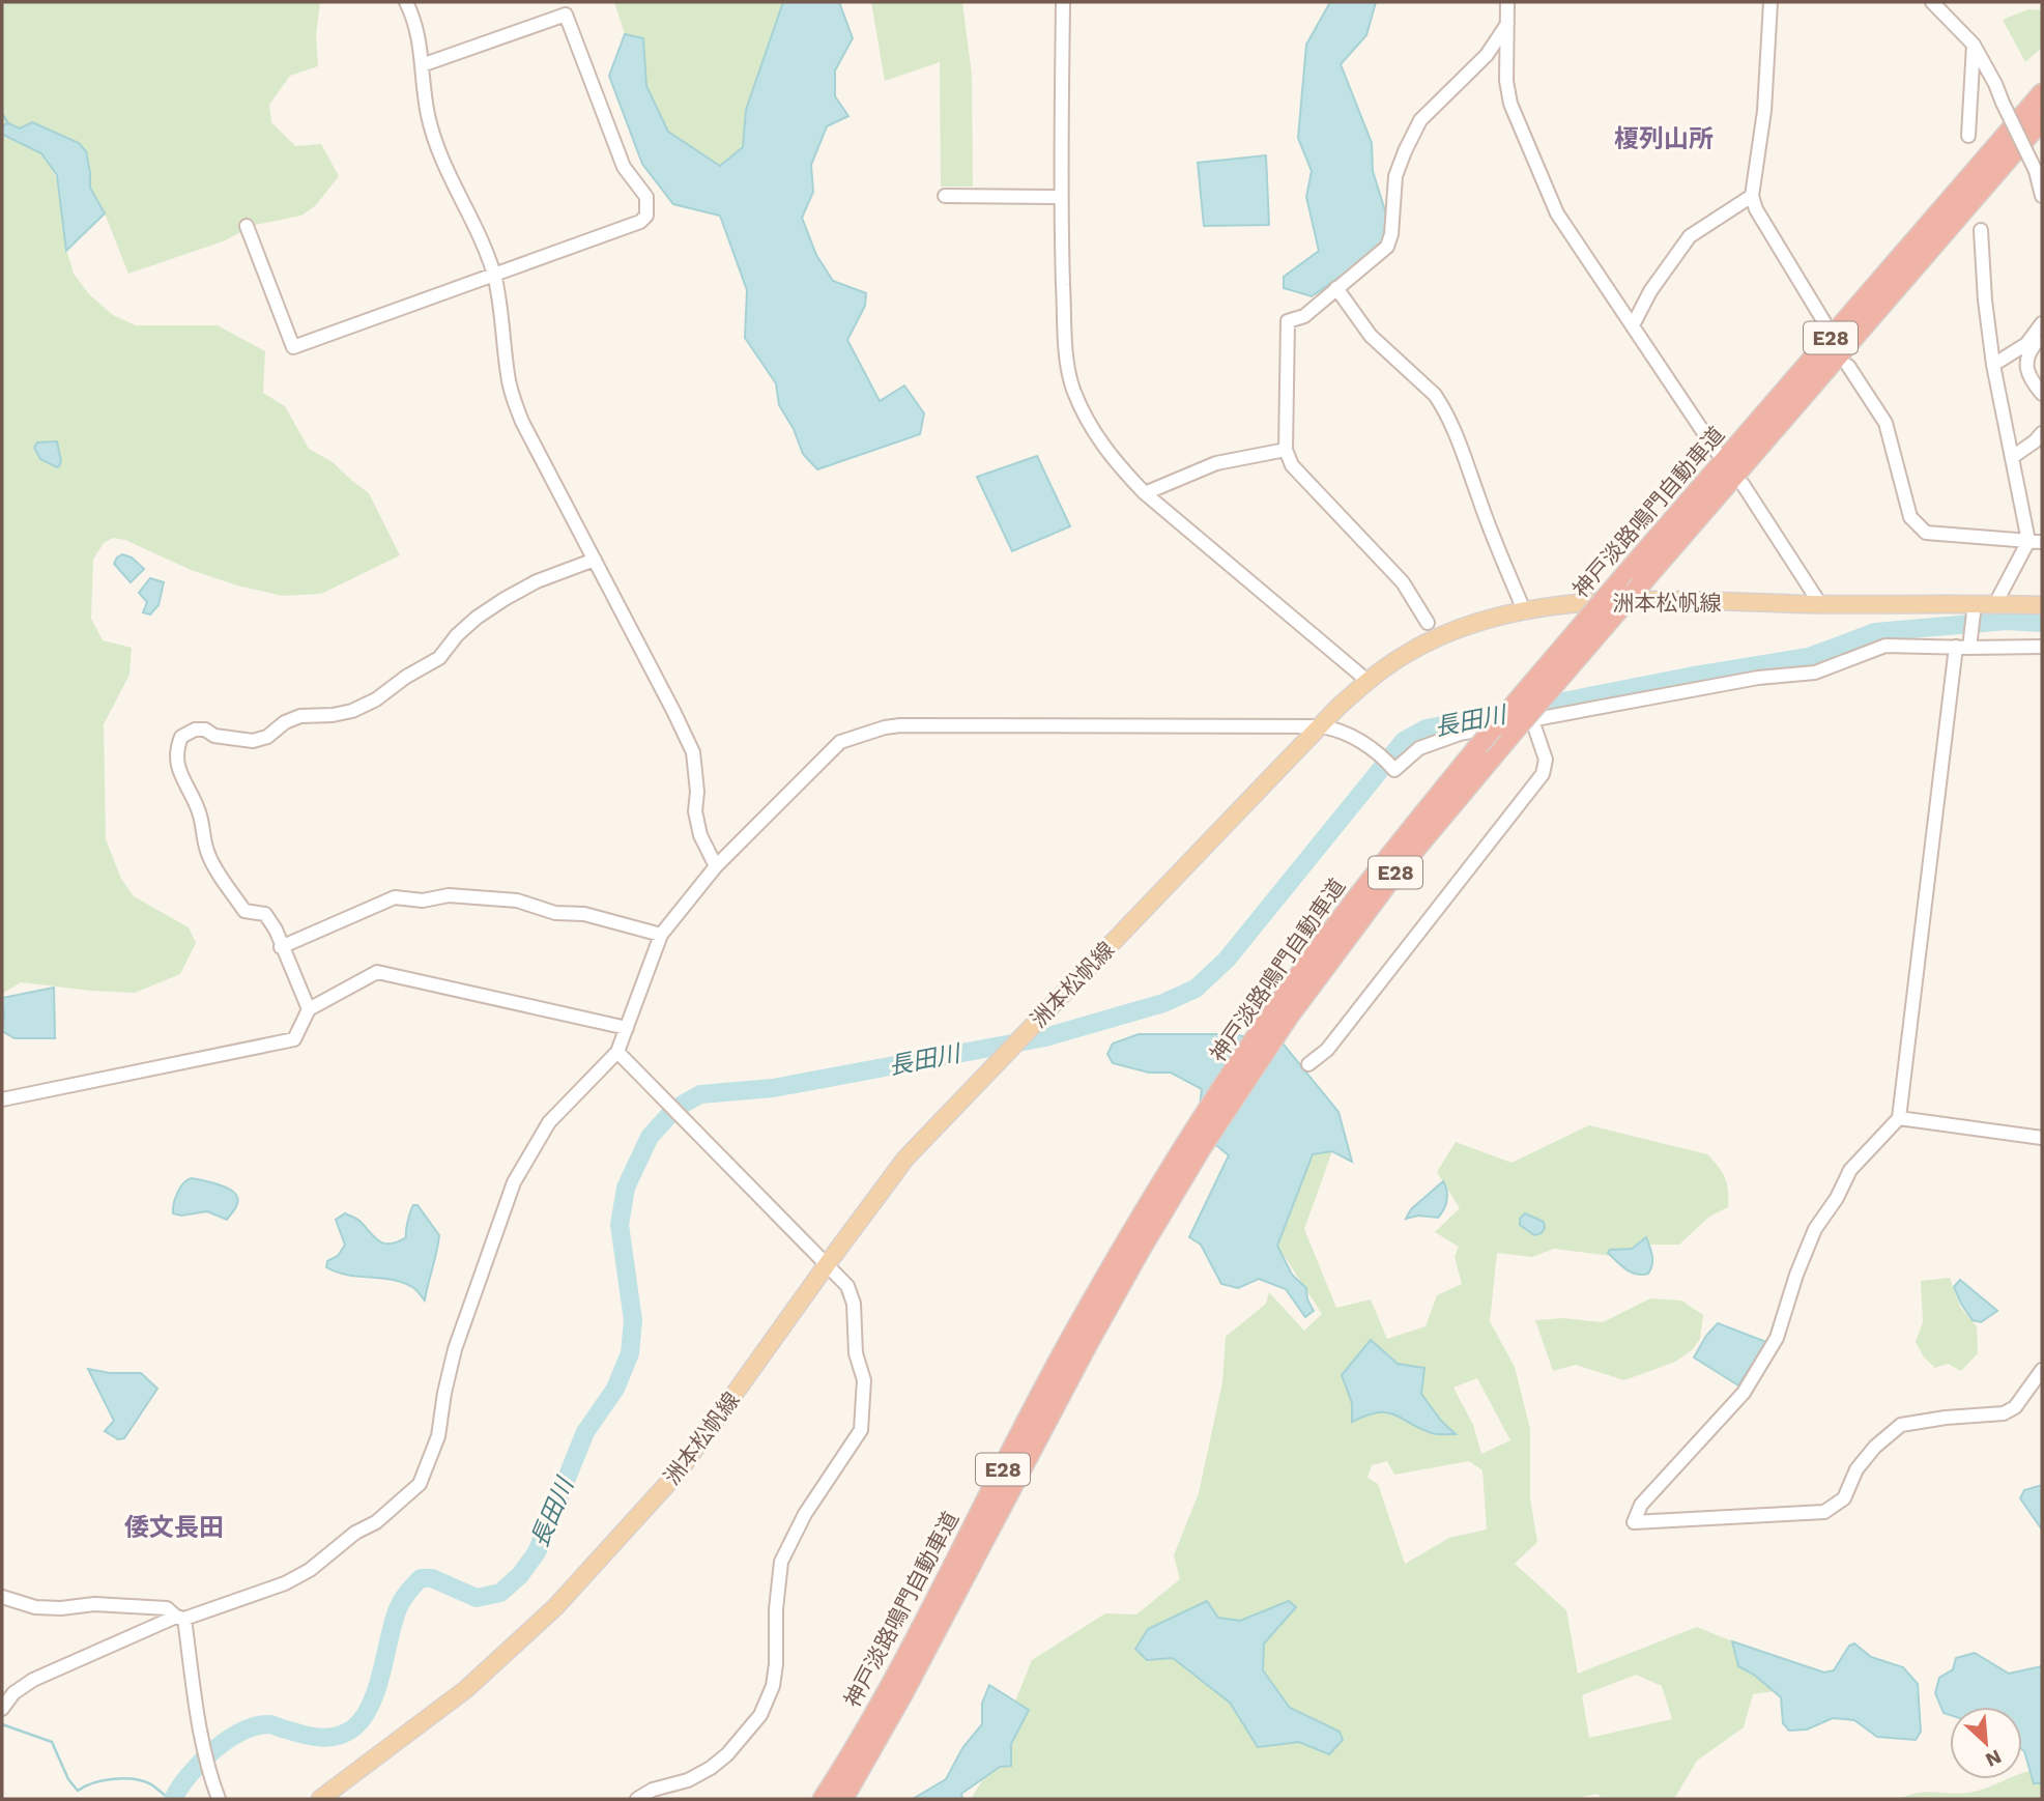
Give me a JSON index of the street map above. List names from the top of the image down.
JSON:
{
  "streets": {
    "highway": ["E28", "神戸淡路鳴門自動車道"],
    "main road": ["洲本松帆線"]
  },
  "districts": ["榎列山所", "倭文長田"],
  "water": ["長田川"],
  "north": "bottom right"
}
